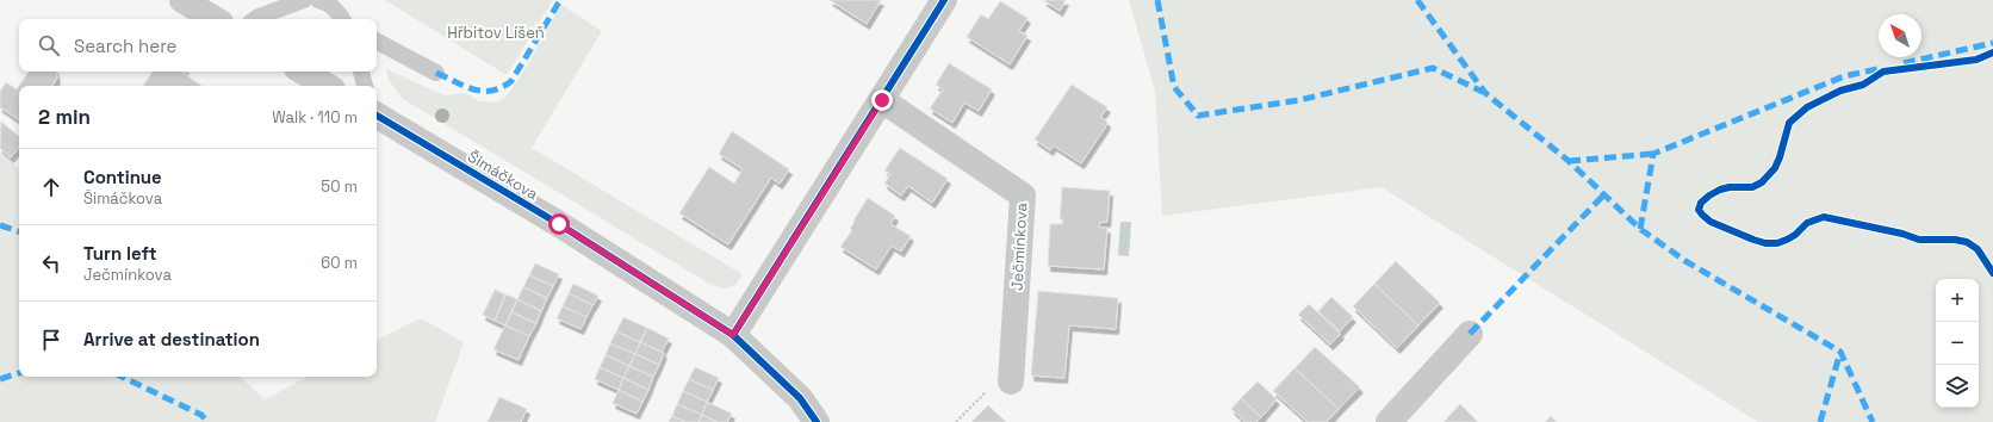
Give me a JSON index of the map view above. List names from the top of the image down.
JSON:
{
  "streets": {
    "street": ["Šimáčkova", "Ječmínkova"]
  },
  "parks": ["Hřbitov Líšeň"],
  "north": "top left",
  "page": {
    "search": "Search here",
    "heading": ["2 min", "Walk · 110 m"],
    "list": [
      ["Continue", "Šimáčkova", "50 m"],
      ["Turn left", "Ječmínkova", "60 m"],
      "Arrive at destination"
    ],
    "map_buttons": ["+", "−"]
  }
}
